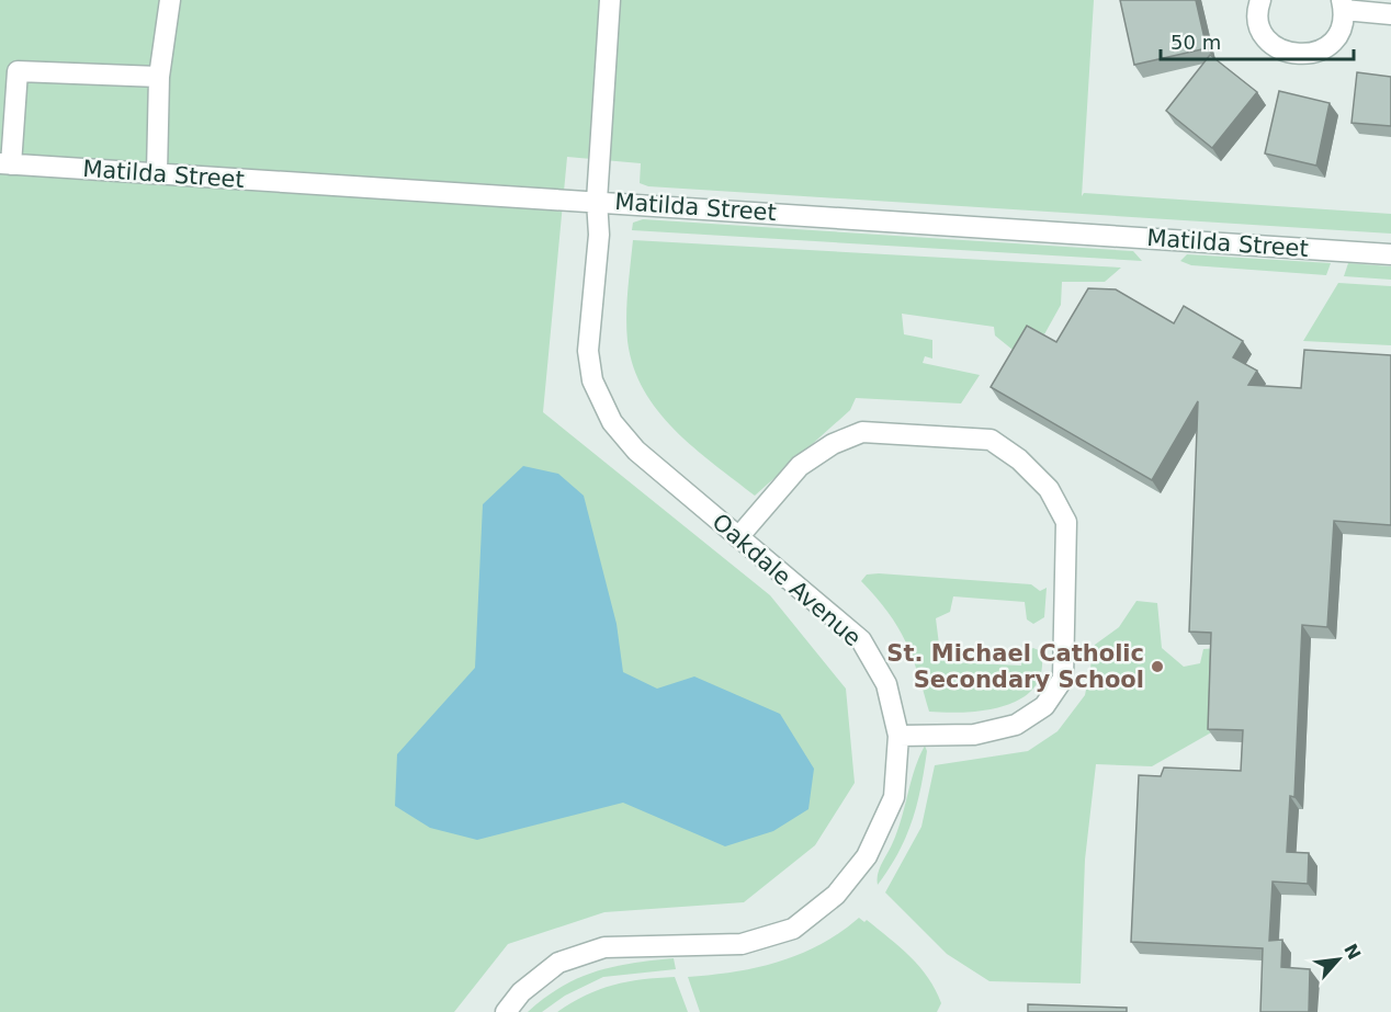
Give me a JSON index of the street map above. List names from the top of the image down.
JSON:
{
  "streets": {
    "street": ["Matilda Street", "Oakdale Avenue"]
  },
  "crossings": [
    ["Matilda Street", "Oakdale Avenue"]
  ],
  "places": ["St. Michael Catholic Secondary School"],
  "scale_bar": "50 m",
  "north": "top right"
}
